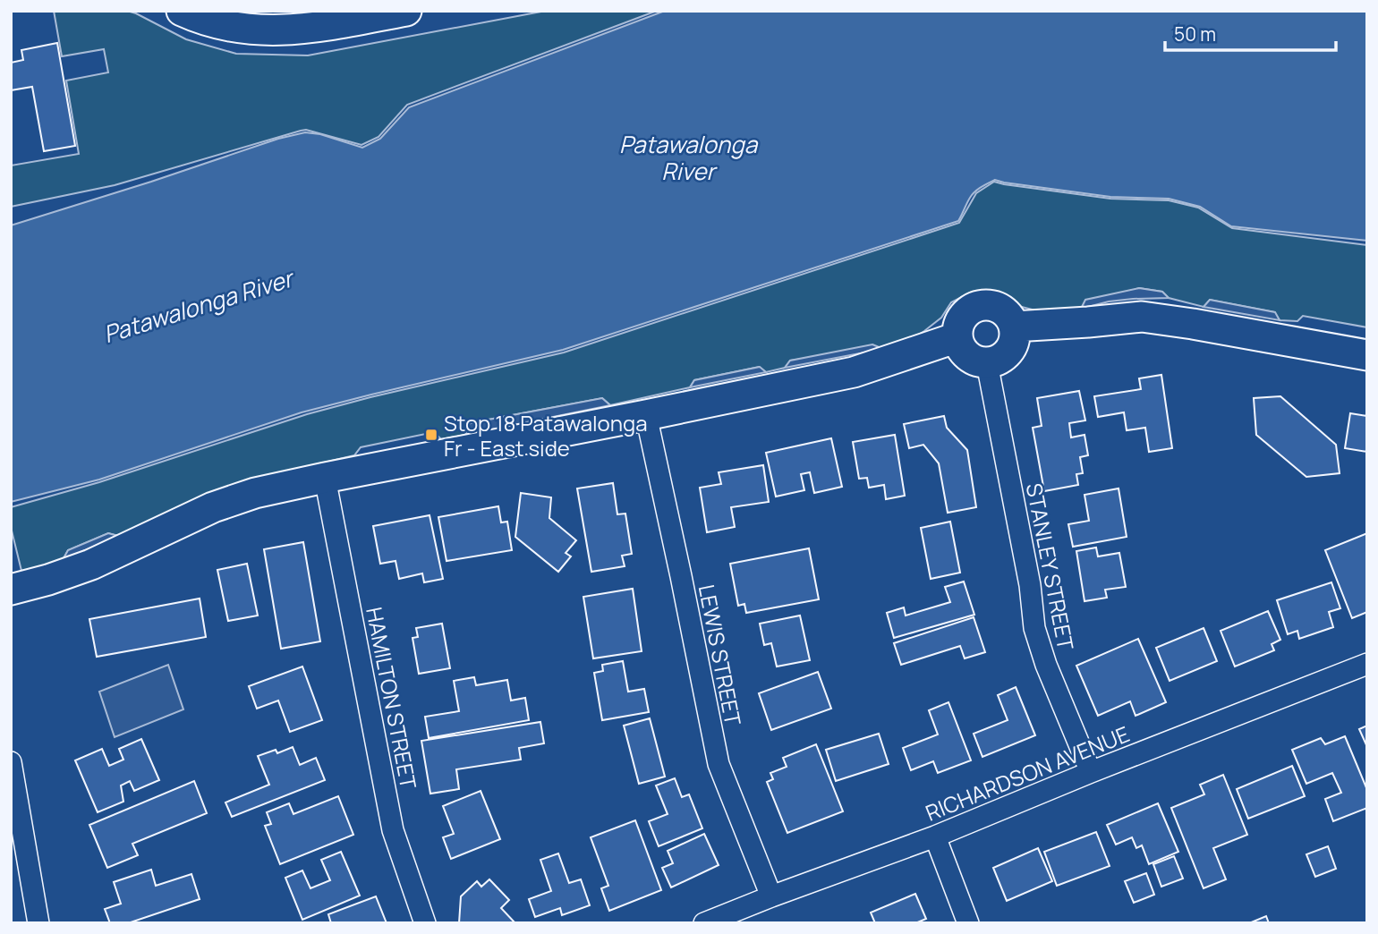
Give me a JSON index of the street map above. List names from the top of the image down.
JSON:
{
  "streets": {
    "street": [
      "STANLEY STREET",
      "LEWIS STREET",
      "HAMILTON STREET",
      "RICHARDSON AVENUE"
    ]
  },
  "crossings": [
    ["STANLEY STREET", "RICHARDSON AVENUE"],
    ["LEWIS STREET", "RICHARDSON AVENUE"]
  ],
  "water": ["Patawalonga River"],
  "places": {
    "transit": ["Stop 18 Patawalonga Fr - East side"]
  },
  "scale_bar": "50 m"
}
